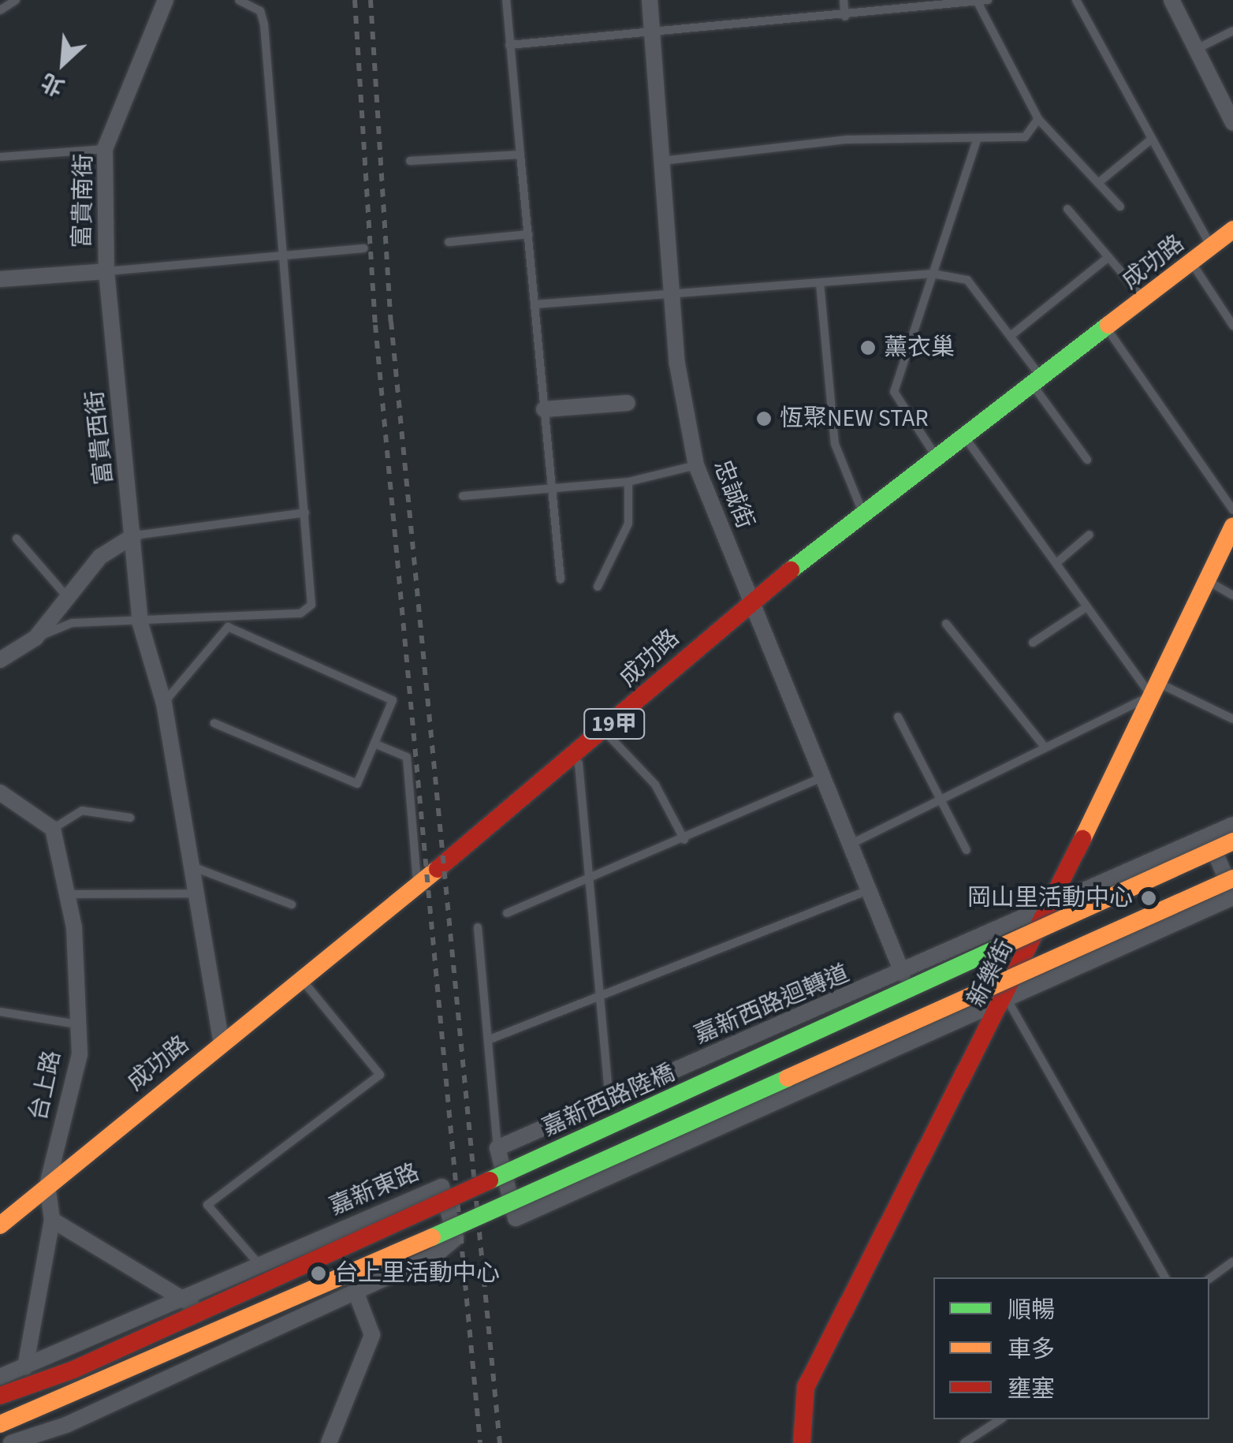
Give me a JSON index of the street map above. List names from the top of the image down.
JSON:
{
  "streets": {
    "street": [
      "富貴南街",
      "成功路",
      "富貴西街",
      "忠誠街",
      "19甲",
      "新樂街",
      "嘉新西路迴轉道",
      "台上路",
      "嘉新西路陸橋",
      "嘉新東路"
    ]
  },
  "crossings": [
    ["富貴南街", "富貴西街"],
    ["成功路", "富貴西街"],
    ["成功路", "忠誠街"],
    ["成功路", "台上路"],
    ["忠誠街", "嘉新西路迴轉道"],
    ["新樂街", "嘉新西路迴轉道"],
    ["台上路", "嘉新東路"]
  ],
  "places": [
    "薰衣巢",
    "恆聚NEW STAR",
    "岡山里活動中心",
    "台上里活動中心"
  ],
  "legend": ["順暢", "車多", "壅塞"],
  "north": "bottom left"
}
